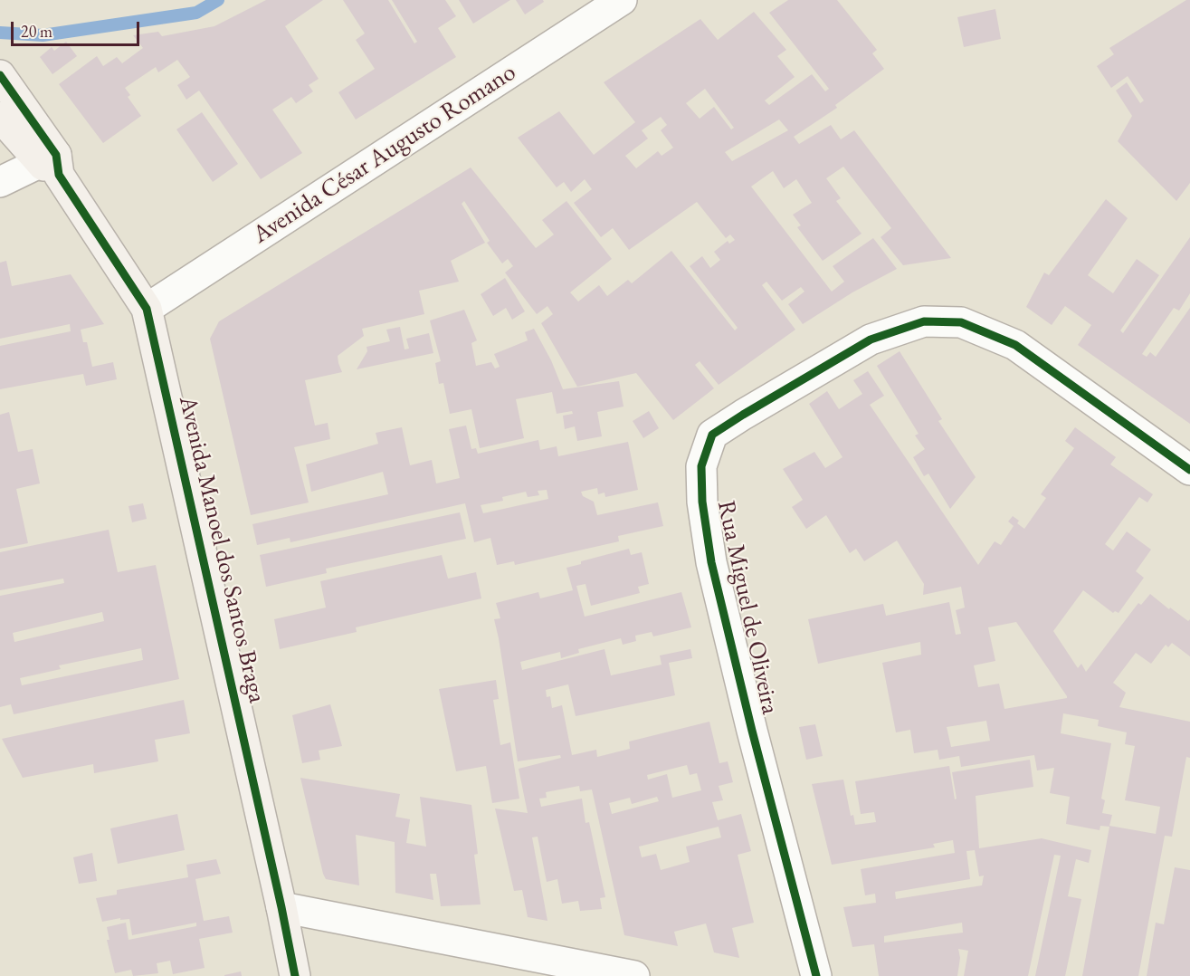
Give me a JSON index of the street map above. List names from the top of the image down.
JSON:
{
  "streets": {
    "street": ["Avenida César Augusto Romano", "Avenida Manoel dos Santos Braga", "Rua Miguel de Oliveira"]
  },
  "crossings": [
    ["Avenida César Augusto Romano", "Avenida Manoel dos Santos Braga"]
  ],
  "scale_bar": "20 m"
}
